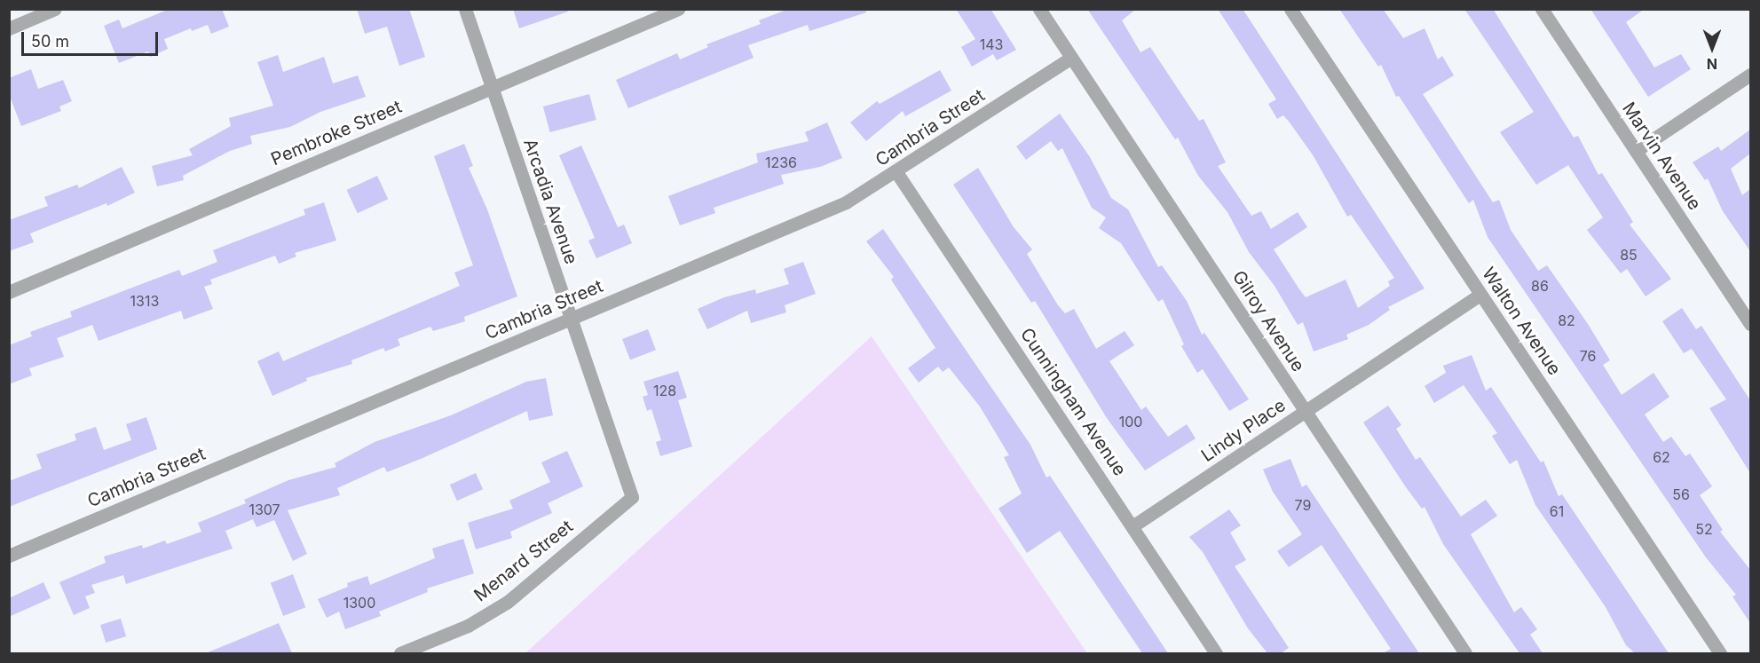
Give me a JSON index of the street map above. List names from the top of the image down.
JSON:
{
  "streets": {
    "street": [
      "Cambria Street",
      "Pembroke Street",
      "Marvin Avenue",
      "Arcadia Avenue",
      "Gilroy Avenue",
      "Walton Avenue",
      "Cunningham Avenue",
      "Lindy Place",
      "Menard Street"
    ]
  },
  "crossings": [
    ["Cambria Street", "Arcadia Avenue"],
    ["Cambria Street", "Gilroy Avenue"],
    ["Cambria Street", "Cunningham Avenue"],
    ["Pembroke Street", "Arcadia Avenue"],
    ["Arcadia Avenue", "Menard Street"],
    ["Gilroy Avenue", "Lindy Place"],
    ["Walton Avenue", "Lindy Place"],
    ["Cunningham Avenue", "Lindy Place"]
  ],
  "house_numbers": [
    "143",
    "1236",
    "85",
    "86",
    "1313",
    "82",
    "76",
    "128",
    "100",
    "62",
    "56",
    "79",
    "1307",
    "61",
    "52",
    "1300"
  ],
  "scale_bar": "50 m",
  "north": "bottom"
}
